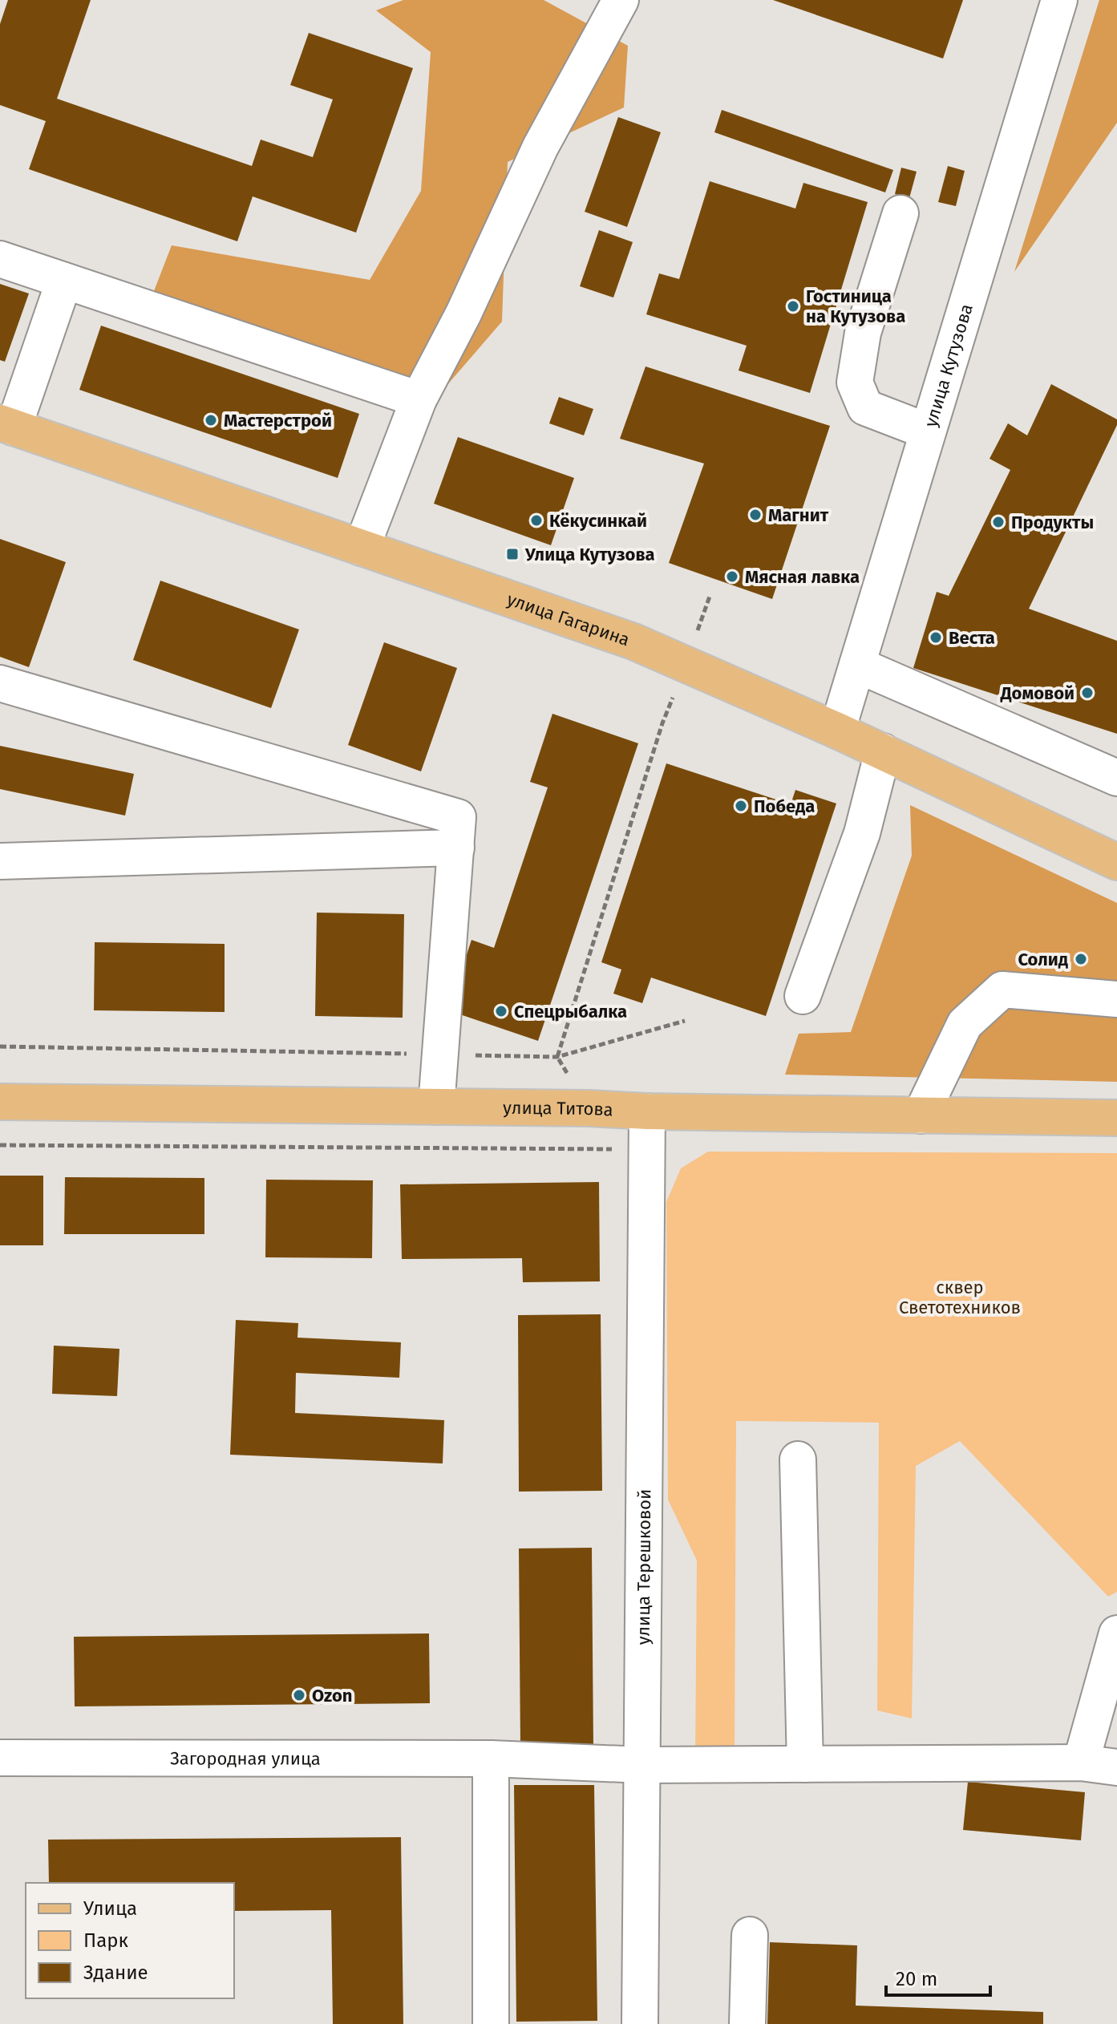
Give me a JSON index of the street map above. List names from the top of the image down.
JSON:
{
  "streets": {
    "main road": ["улица Гагарина", "улица Титова"],
    "street": ["улица Кутузова", "улица Терешковой", "Загородная улица"]
  },
  "crossings": [
    ["улица Кутузова", "улица Гагарина"],
    ["улица Титова", "улица Терешковой"],
    ["улица Терешковой", "Загородная улица"]
  ],
  "parks": ["сквер Светотехников"],
  "places": {
    "other": [
      "Гостиница на Кутузова",
      "Мастерстрой",
      "Магнит",
      "Кёкусинкай",
      "Продукты",
      "Мясная лавка",
      "Веста",
      "Домовой",
      "Победа",
      "Солид",
      "Спецрыбалка",
      "Ozon"
    ],
    "transit": ["Улица Кутузова"]
  },
  "legend": ["Улица", "Парк", "Здание"],
  "scale_bar": "20 m"
}
